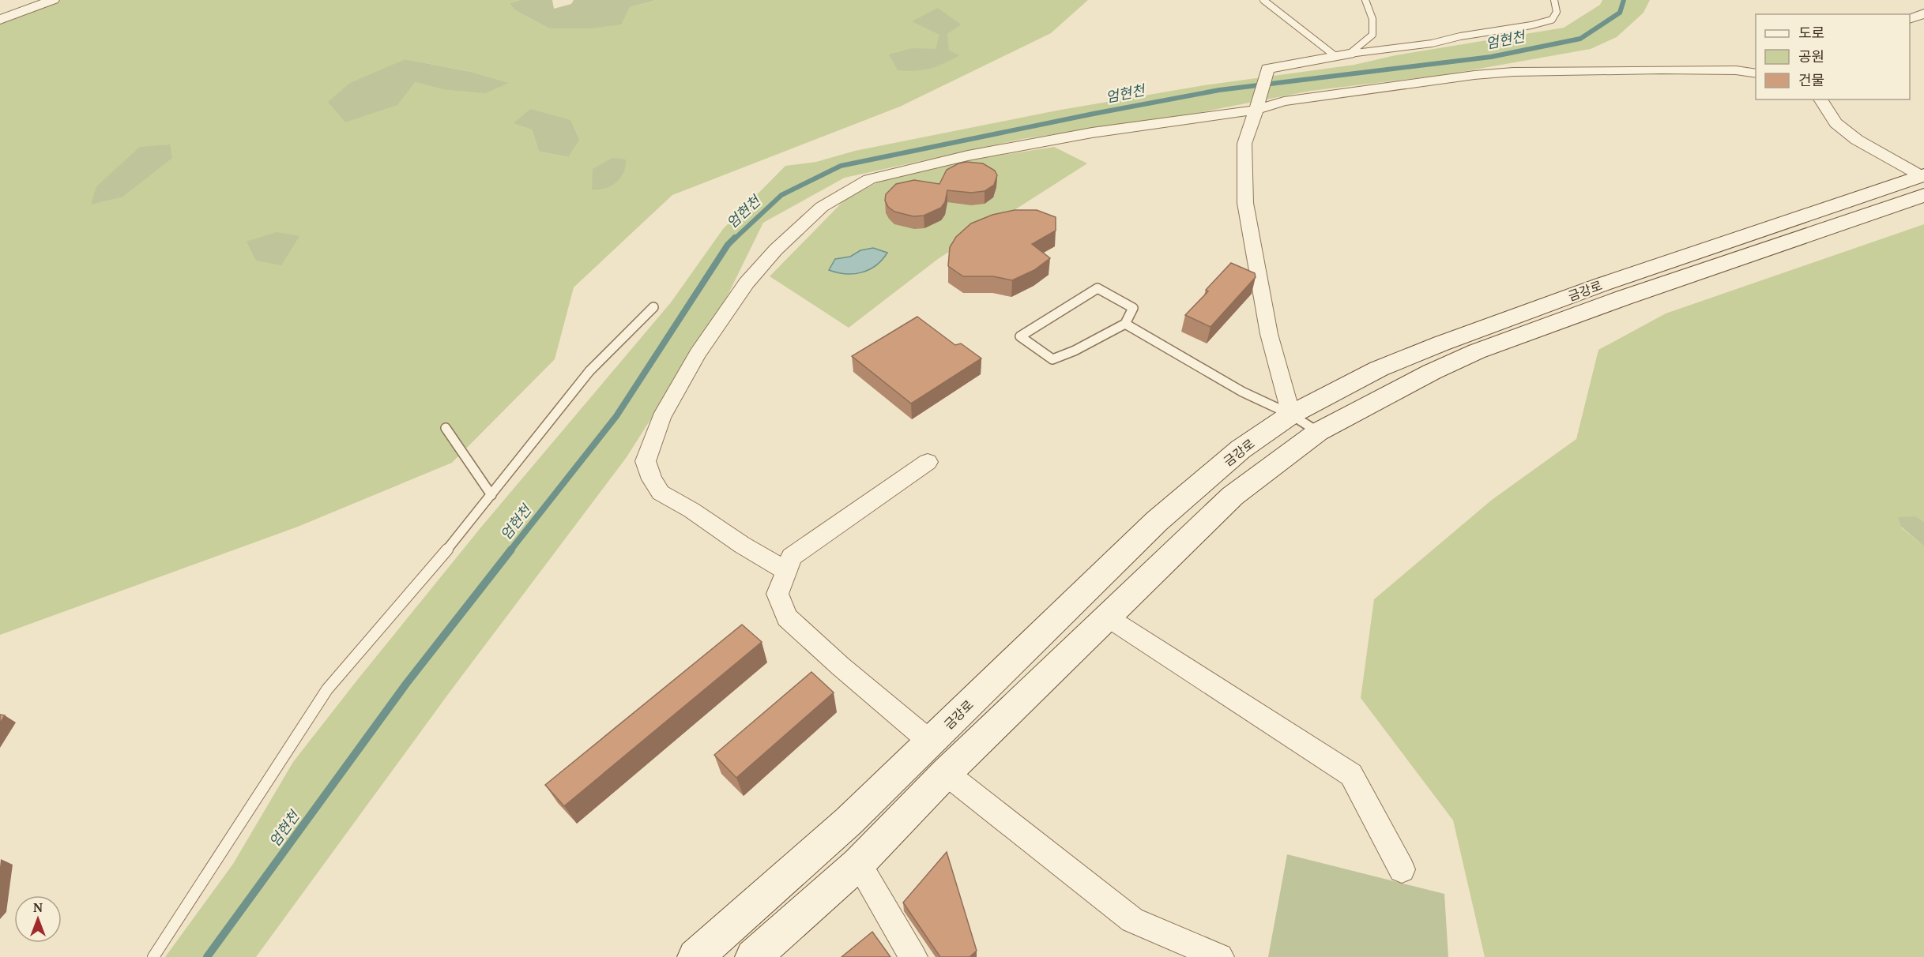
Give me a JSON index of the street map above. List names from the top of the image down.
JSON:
{
  "streets": {
    "main road": ["금강로"]
  },
  "water": ["엄현천"],
  "legend": ["도로", "공원", "건물"],
  "north": "top"
}
